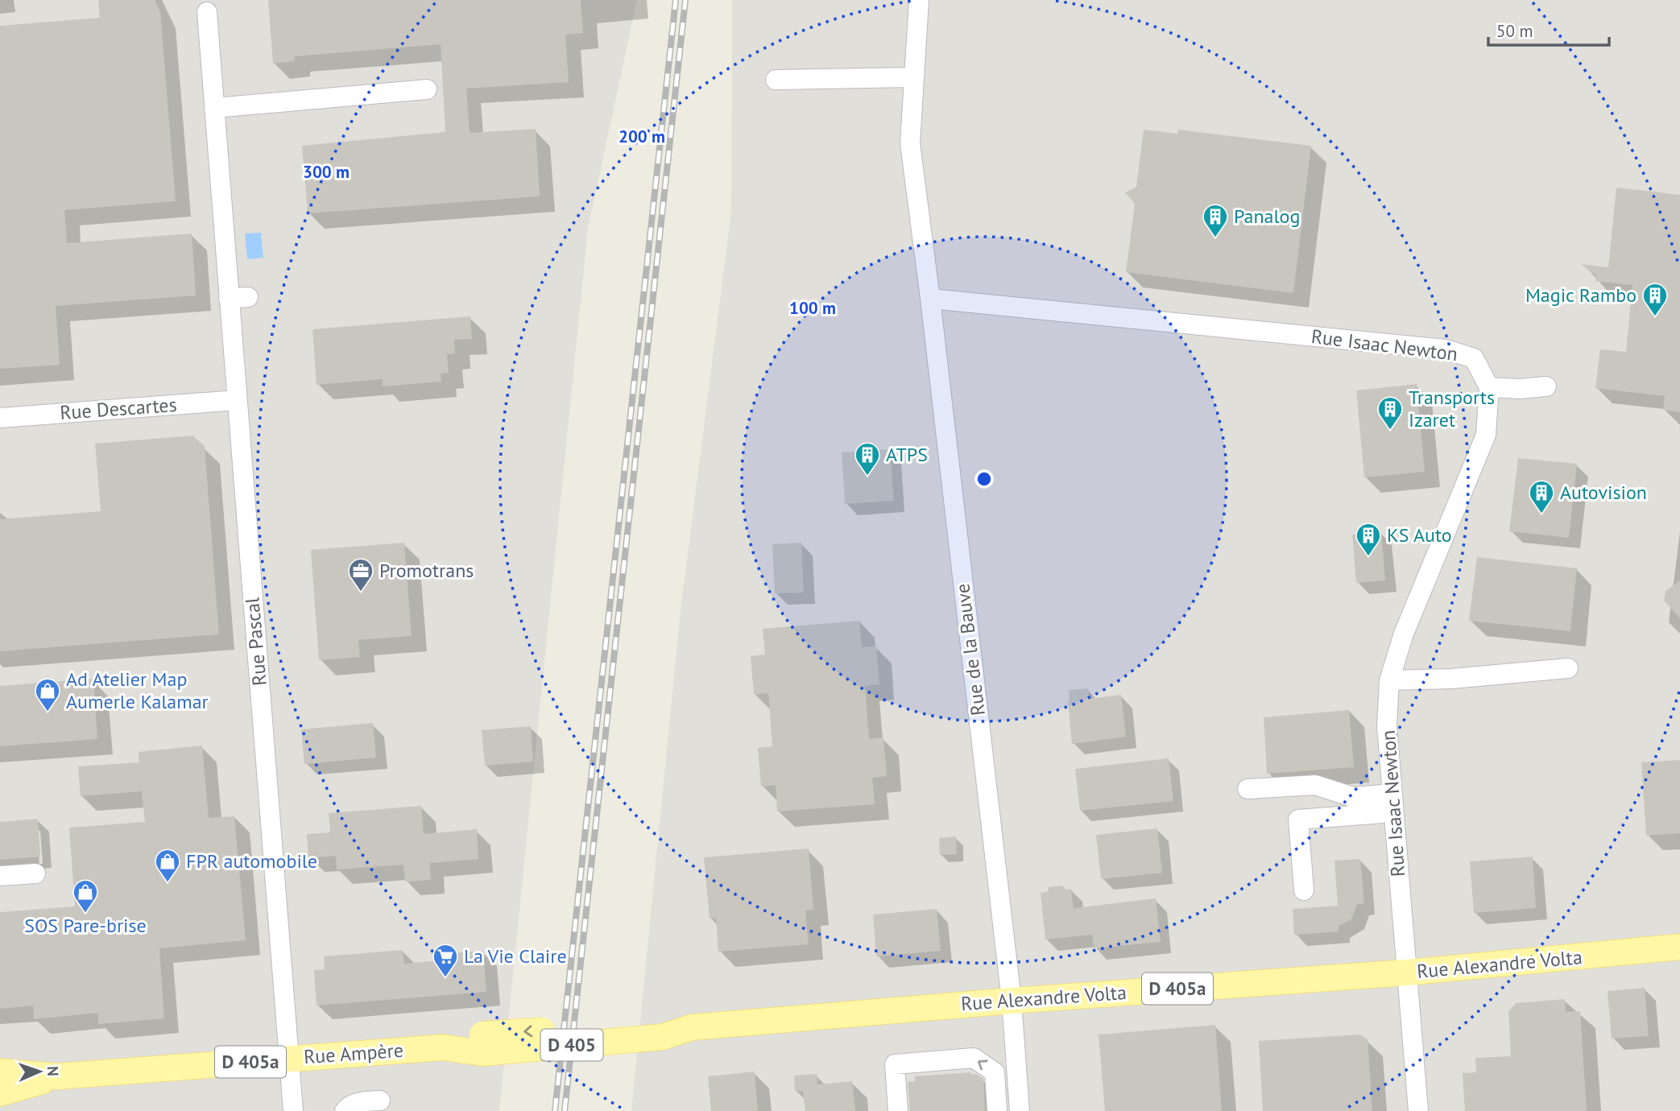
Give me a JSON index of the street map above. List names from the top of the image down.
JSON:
{
  "streets": {
    "main road": [
      "Rue Alexandre Volta",
      "D 405a",
      "D 405",
      "Rue Ampère"
    ],
    "street": [
      "Rue Isaac Newton",
      "Rue Descartes",
      "Rue Pascal",
      "Rue de la Bauve"
    ]
  },
  "crossings": [
    ["Rue Isaac Newton", "Rue de la Bauve"],
    ["Rue Isaac Newton", "Rue Alexandre Volta"],
    ["Rue Descartes", "Rue Pascal"],
    ["Rue Pascal", "Rue Ampère"],
    ["Rue de la Bauve", "Rue Alexandre Volta"],
    ["Rue Alexandre Volta", "D 405"],
    ["D 405", "Rue Ampère"]
  ],
  "places": {
    "building": [
      "Panalog",
      "Magic Rambo",
      "Transports Izaret",
      "ATPS",
      "Autovision",
      "KS Auto"
    ],
    "office": ["Promotrans"],
    "shop": ["Ad Atelier Map Aumerle Kalamar", "FPR automobile", "SOS Pare-brise"],
    "supermarket": ["La Vie Claire"]
  },
  "scale_bar": "50 m",
  "north": "right",
  "rings": ["200 m", "300 m", "100 m"]
}
